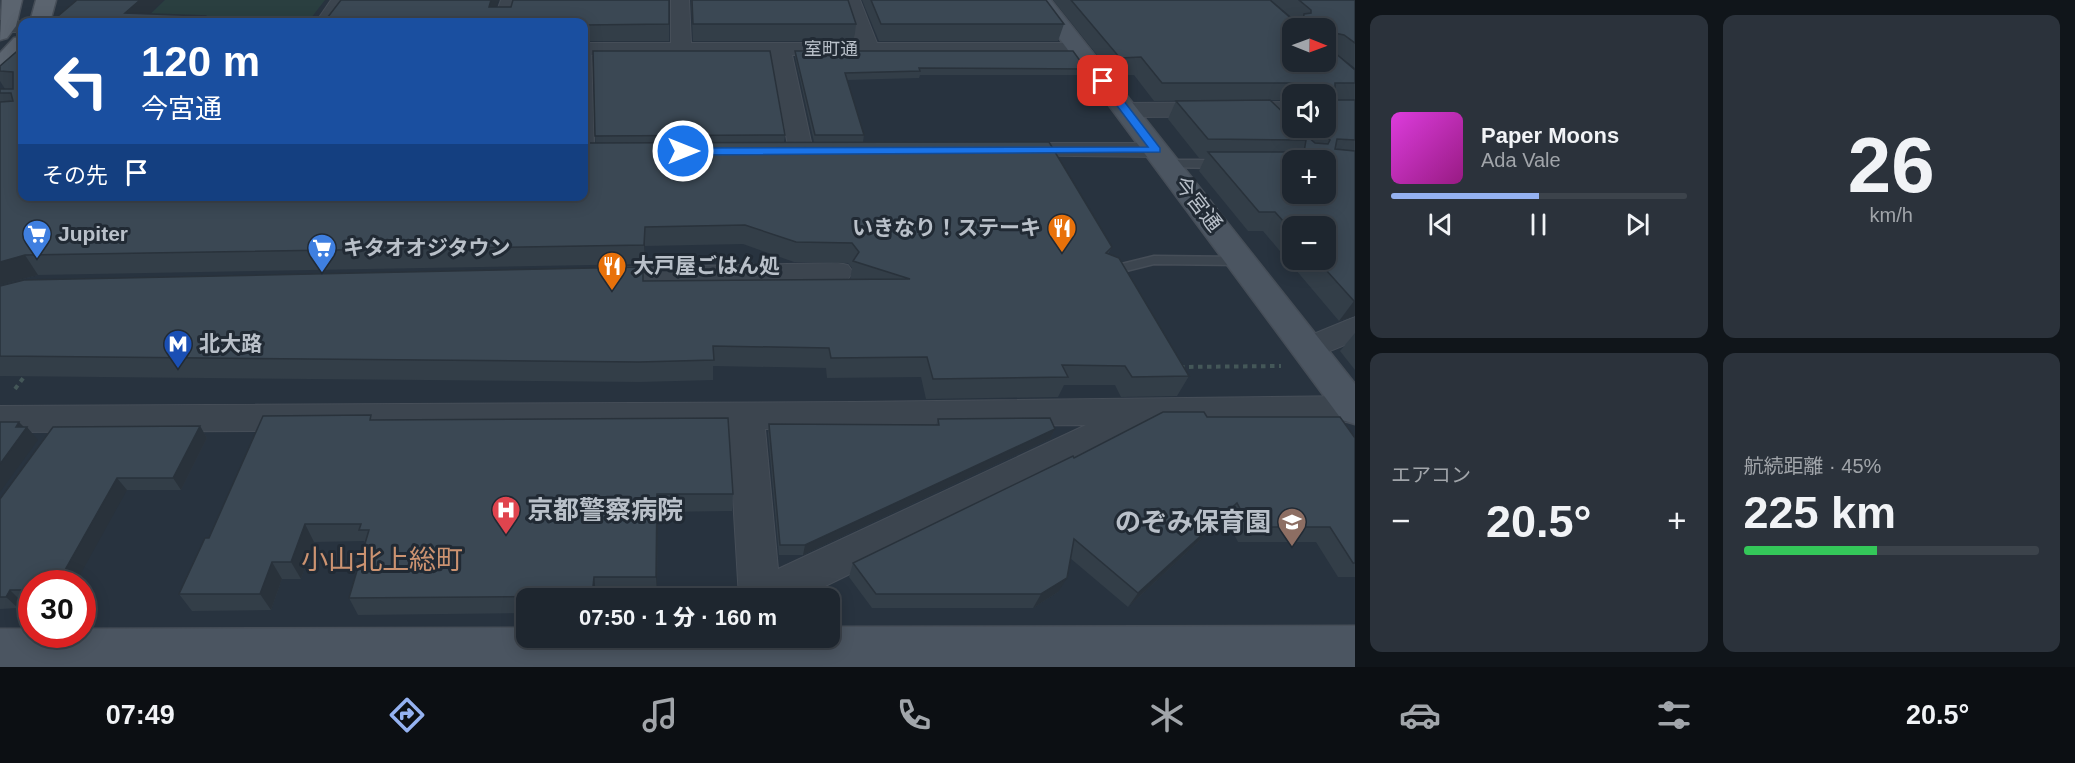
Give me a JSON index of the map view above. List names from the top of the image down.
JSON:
{
  "streets": {
    "street": ["室町通", "今宮通"]
  },
  "crossings": [
    ["室町通", "今宮通"]
  ],
  "districts": ["小山北上総町"],
  "places": {
    "restaurant": ["いきなり！ステーキ", "大戸屋ごはん処"],
    "supermarket": ["Jupiter", "キタオオジタウン"],
    "metro station": ["北大路"],
    "hospital": ["京都警察病院"],
    "school or university": ["のぞみ保育園"]
  },
  "north": "right",
  "page": {
    "tile": [
      ["26", "km/h"],
      "エアコン",
      ["航続距離 · 45%", "225 km"]
    ],
    "map_buttons": ["+", "−"],
    "turn": ["120 m", "今宮通"],
    "song": ["Paper Moons", "Ada Vale"],
    "then": "その先",
    "heat": ["−", "20.5°", "+"],
    "limit": "30",
    "trip": "07:50 · 1 分 · 160 m",
    "tabs": ["07:49", "20.5°"]
  }
}
